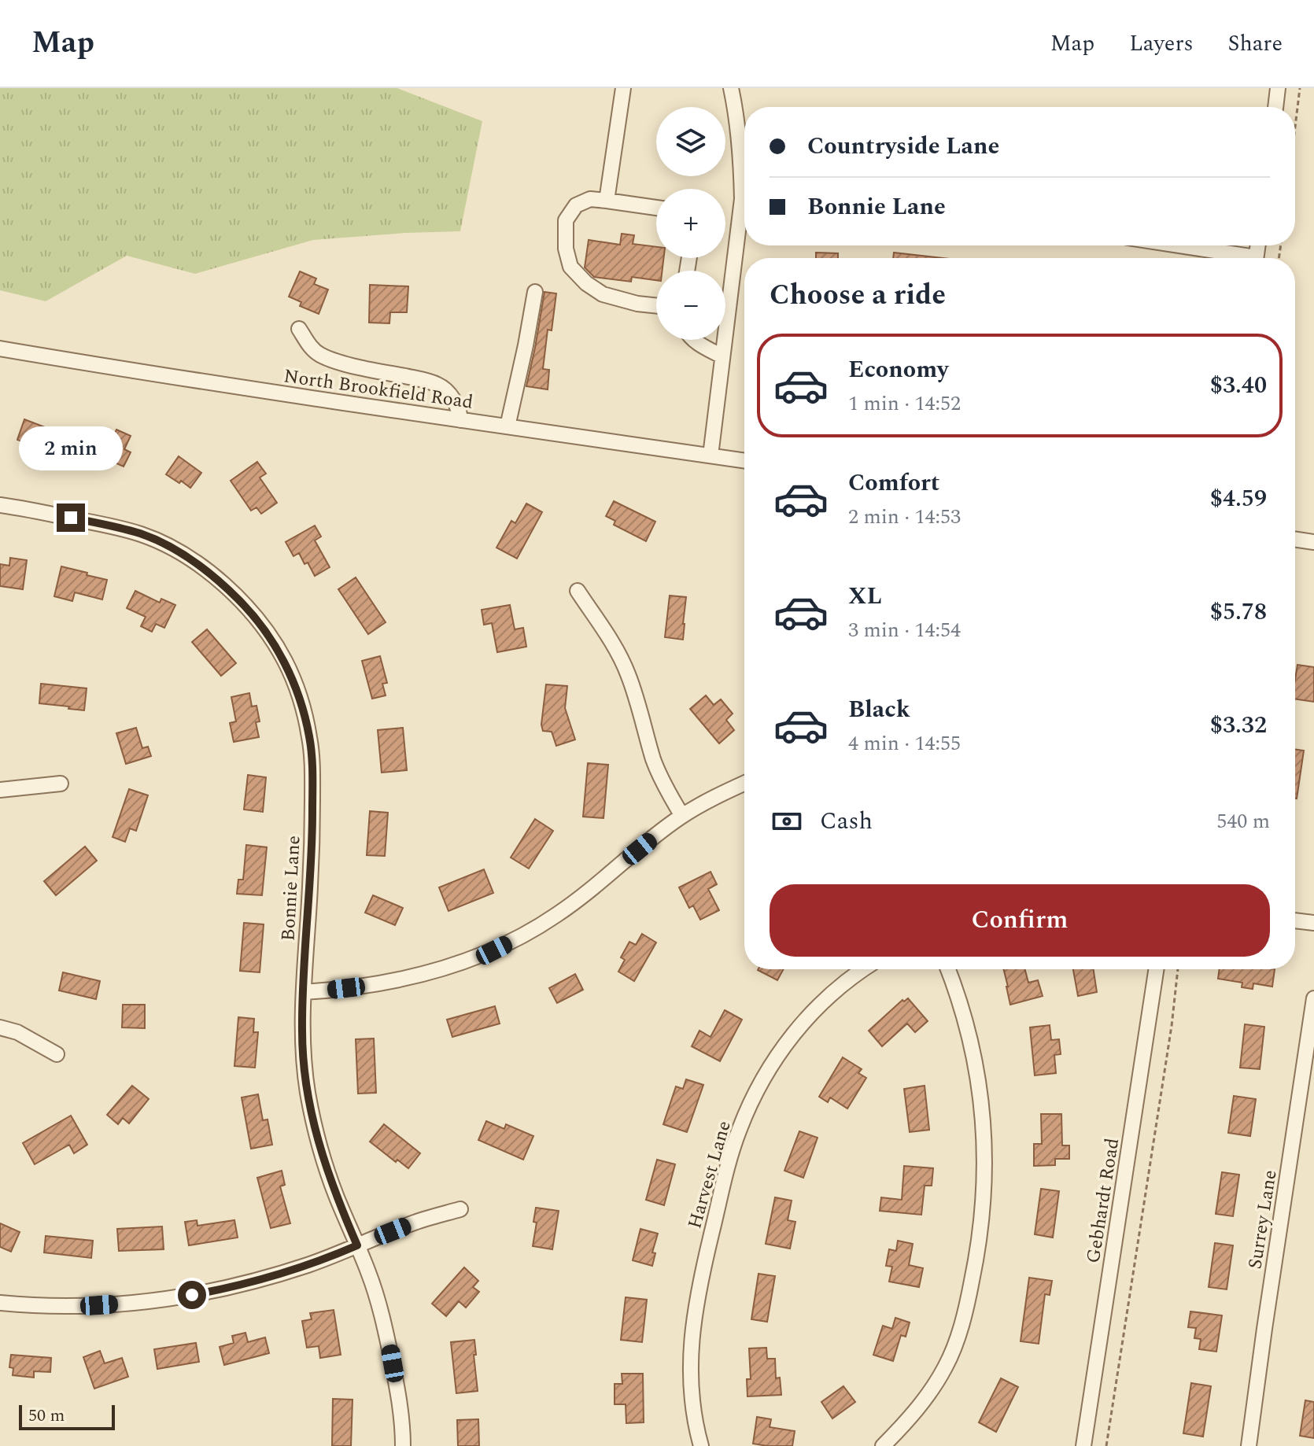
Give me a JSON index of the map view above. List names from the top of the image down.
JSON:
{
  "streets": {
    "street": [
      "North Brookfield Road",
      "Bonnie Lane",
      "Harvest Lane",
      "Gebhardt Road",
      "Surrey Lane"
    ]
  },
  "scale_bar": "50 m",
  "page": {
    "header": "Map",
    "nav": ["Map", "Layers", "Share"],
    "map_buttons": ["+", "−"],
    "banner": ["Countryside Lane", "Bonnie Lane"],
    "heading": "Choose a ride",
    "list": [
      {
        "name": "Economy",
        "note": "1 min · 14:52",
        "value": "$3.40"
      },
      {
        "name": "Comfort",
        "note": "2 min · 14:53",
        "value": "$4.59"
      },
      {
        "name": "XL",
        "note": "3 min · 14:54",
        "value": "$5.78"
      },
      {
        "name": "Black",
        "note": "4 min · 14:55",
        "value": "$3.32"
      }
    ],
    "bubble": "2 min",
    "pay": ["Cash", "540 m"],
    "buttons": "Confirm",
    "scale": "50 m"
  }
}
